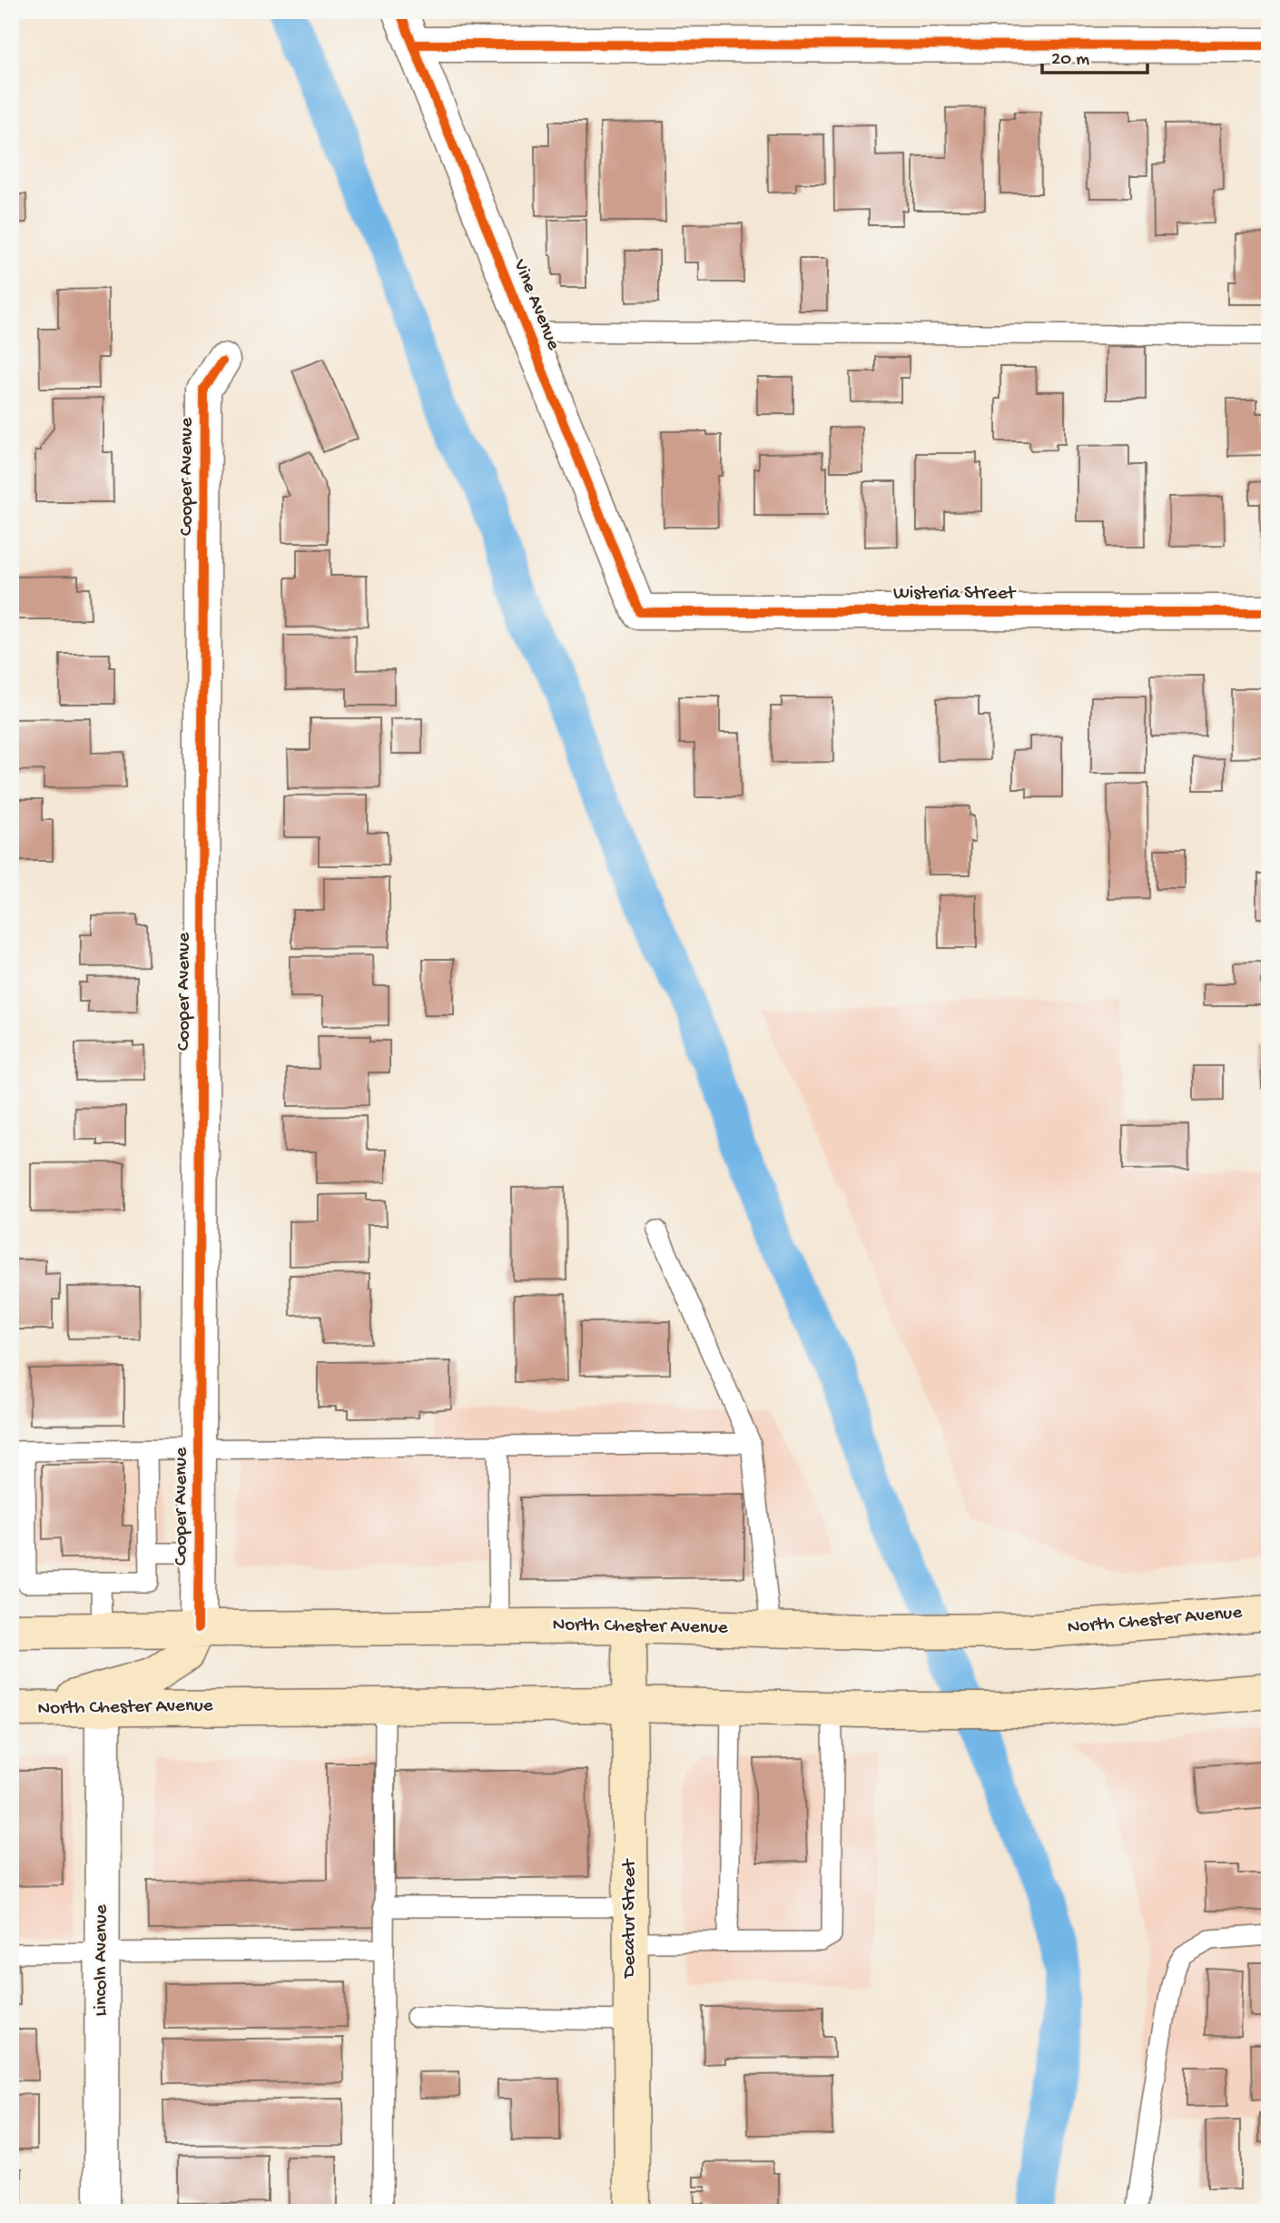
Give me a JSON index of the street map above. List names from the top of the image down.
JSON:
{
  "streets": {
    "main road": ["North Chester Avenue", "Decatur Street"],
    "street": [
      "Vine Avenue",
      "Cooper Avenue",
      "Wisteria Street",
      "Lincoln Avenue"
    ]
  },
  "crossings": [
    ["Vine Avenue", "Wisteria Street"],
    ["Cooper Avenue", "North Chester Avenue"],
    ["North Chester Avenue", "Decatur Street"],
    ["North Chester Avenue", "Lincoln Avenue"]
  ],
  "scale_bar": "20 m"
}
